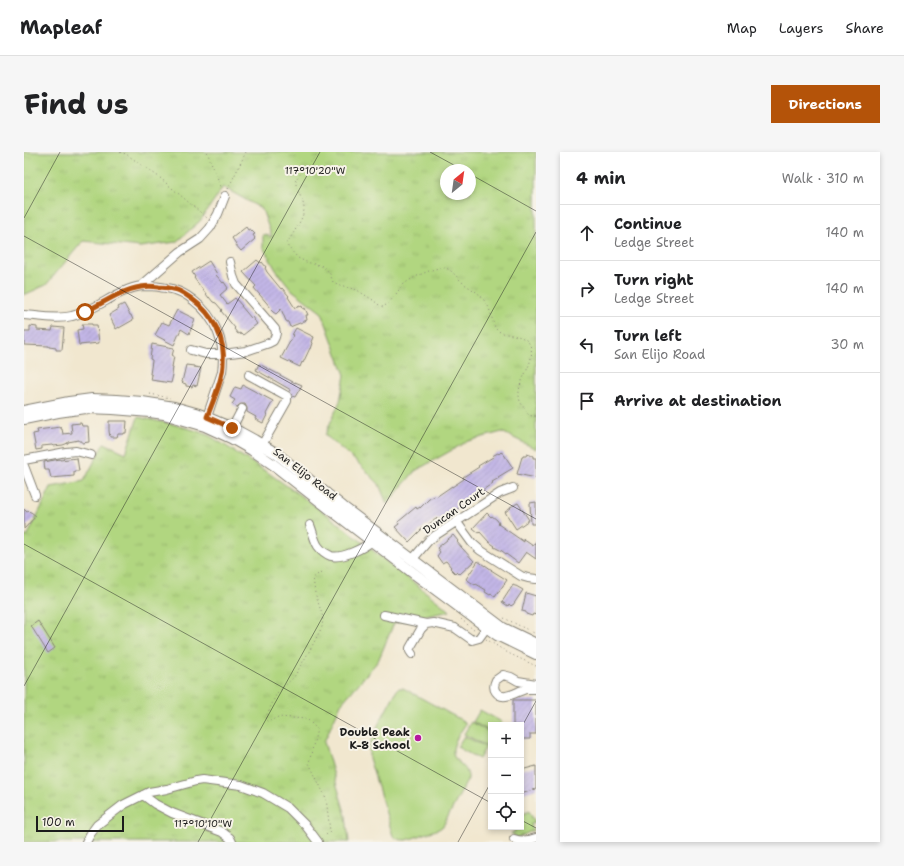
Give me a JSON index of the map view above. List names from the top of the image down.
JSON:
{
  "streets": {
    "main road": ["San Elijo Road"],
    "street": ["Duncan Court"]
  },
  "crossings": [
    ["San Elijo Road", "Duncan Court"]
  ],
  "places": ["Double Peak K-8 School"],
  "scale_bar": "100 m",
  "north": "top right",
  "page": {
    "header": "Mapleaf",
    "nav": ["Map", "Layers", "Share"],
    "title": "Find us",
    "buttons": "Directions",
    "heading": ["4 min", "Walk · 310 m"],
    "list": [
      ["Continue", "Ledge Street", "140 m"],
      ["Turn right", "Ledge Street", "140 m"],
      ["Turn left", "San Elijo Road", "30 m"],
      "Arrive at destination"
    ],
    "map_buttons": ["+", "−"],
    "scale": "100 m"
  },
  "coordinates": ["117°10'20\"W", "117°10'10\"W"]
}
